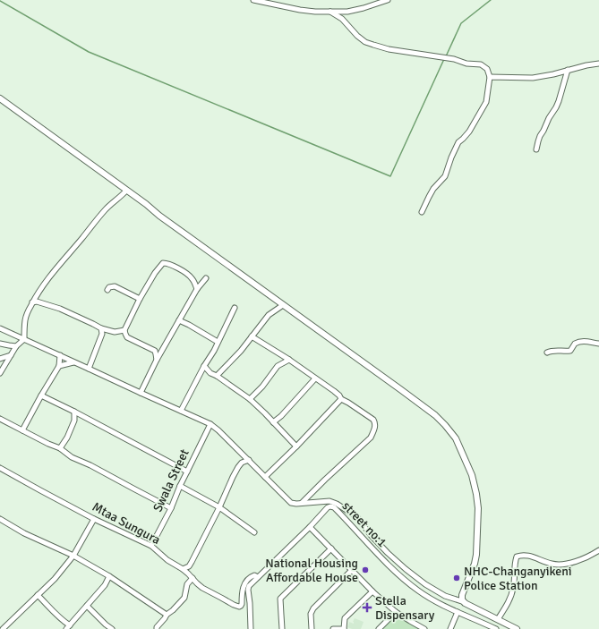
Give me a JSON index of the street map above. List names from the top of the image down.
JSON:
{
  "streets": {
    "street": ["Swala Street", "Mtaa Sungura", "street no:1"]
  },
  "crossings": [
    ["Swala Street", "Mtaa Sungura"],
    ["Mtaa Sungura", "street no:1"]
  ],
  "places": {
    "other": ["National Housing Affordable House", "NHC-Changanyikeni Police Station"],
    "health": ["Stella Dispensary"]
  }
}
